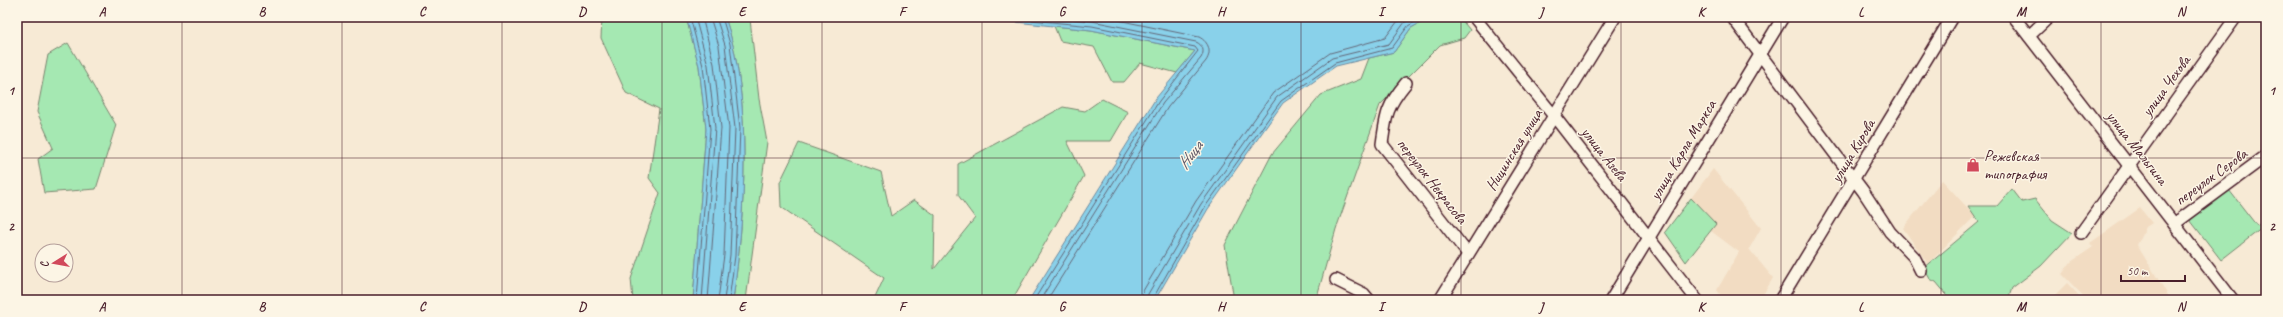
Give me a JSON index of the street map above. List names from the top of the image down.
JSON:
{
  "streets": {
    "street": [
      "улица Чехова",
      "улица Мальгина",
      "Ницинская улица",
      "улица Карла Маркса",
      "улица Кирова",
      "улица Азева",
      "переулок Серова",
      "переулок Некрасова"
    ]
  },
  "crossings": [
    ["улица Чехова", "улица Мальгина"],
    ["улица Мальгина", "переулок Серова"],
    ["Ницинская улица", "улица Азева"],
    ["Ницинская улица", "переулок Некрасова"],
    ["улица Карла Маркса", "улица Азева"]
  ],
  "water": ["Ница"],
  "places": {
    "shop": ["Режевская типография"]
  },
  "scale_bar": "50 m",
  "north": "left",
  "grid": {
    "columns": [
      "A",
      "B",
      "C",
      "D",
      "E",
      "F",
      "G",
      "H",
      "I",
      "J",
      "K",
      "L",
      "M",
      "N"
    ],
    "rows": ["1", "2"]
  }
}
